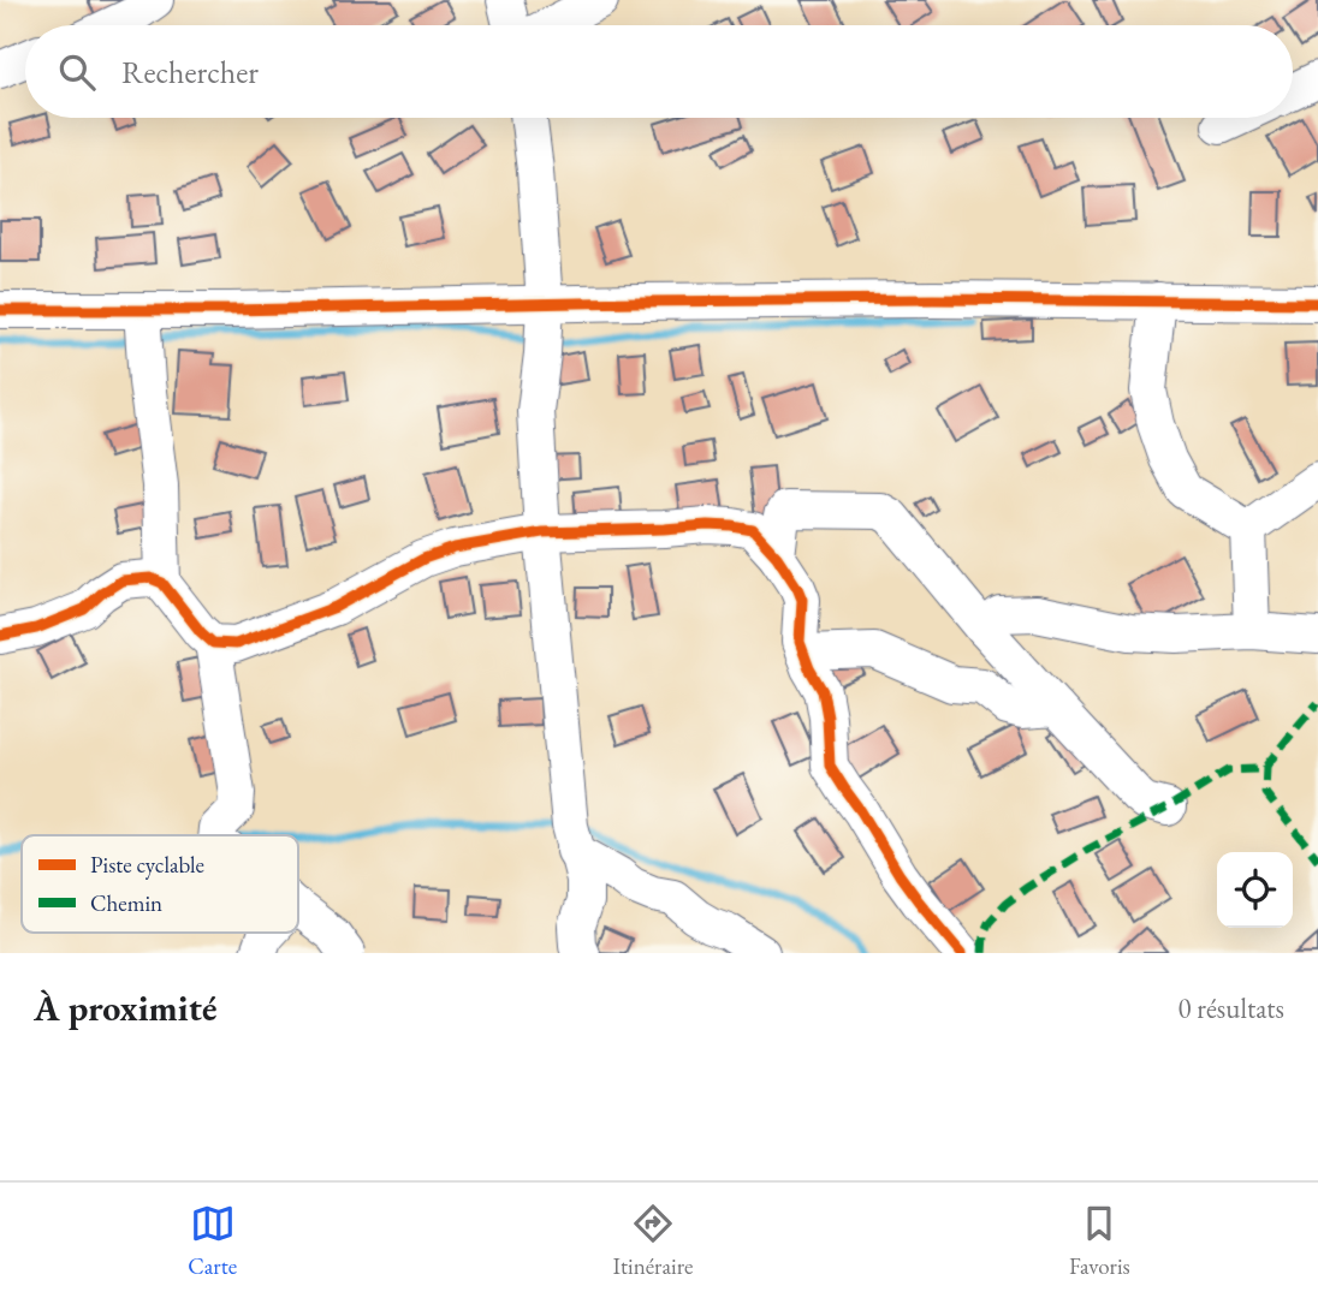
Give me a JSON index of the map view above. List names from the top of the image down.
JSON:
{
  "legend": ["Piste cyclable", "Chemin"],
  "page": {
    "search": "Rechercher",
    "heading": ["À proximité", "0 résultats"],
    "nav": ["Carte", "Itinéraire", "Favoris"]
  }
}
